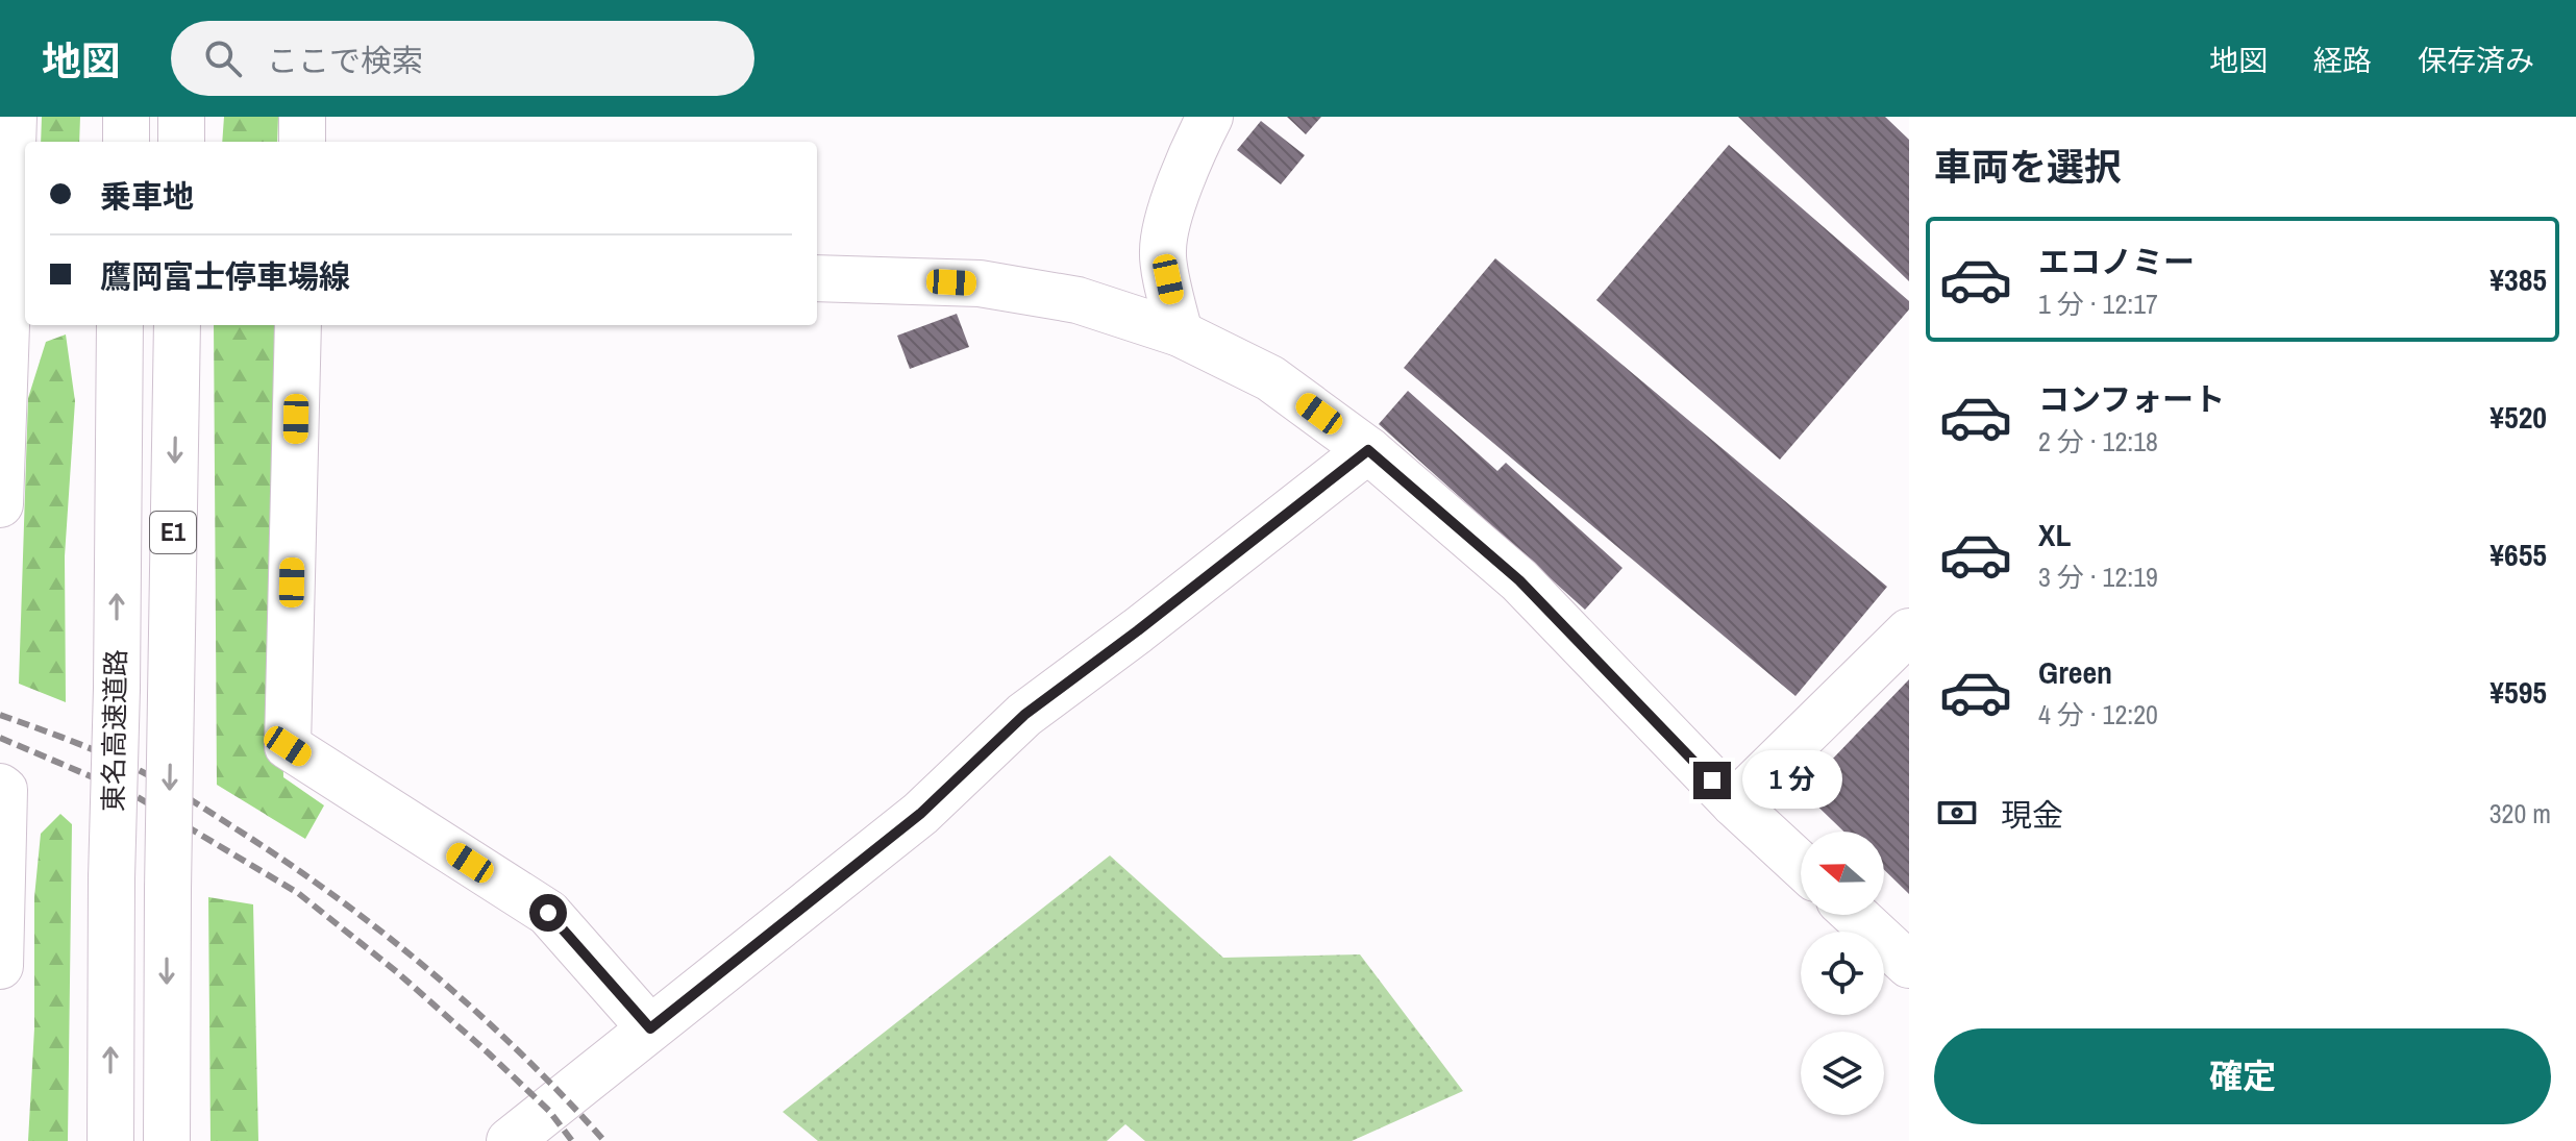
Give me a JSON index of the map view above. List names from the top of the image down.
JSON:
{
  "streets": {
    "main road": ["E1", "東名高速道路"]
  },
  "north": "left",
  "page": {
    "header": "地図",
    "search": "ここで検索",
    "nav": ["地図", "経路", "保存済み"],
    "heading": "車両を選択",
    "banner": ["乗車地", "鷹岡富士停車場線"],
    "list": [
      {
        "name": "エコノミー",
        "note": "1 分 · 12:17",
        "value": "¥385"
      },
      {
        "name": "コンフォート",
        "note": "2 分 · 12:18",
        "value": "¥520"
      },
      {
        "name": "XL",
        "note": "3 分 · 12:19",
        "value": "¥655"
      },
      {
        "name": "Green",
        "note": "4 分 · 12:20",
        "value": "¥595"
      }
    ],
    "bubble": "1 分",
    "pay": ["現金", "320 m"],
    "buttons": "確定"
  }
}
